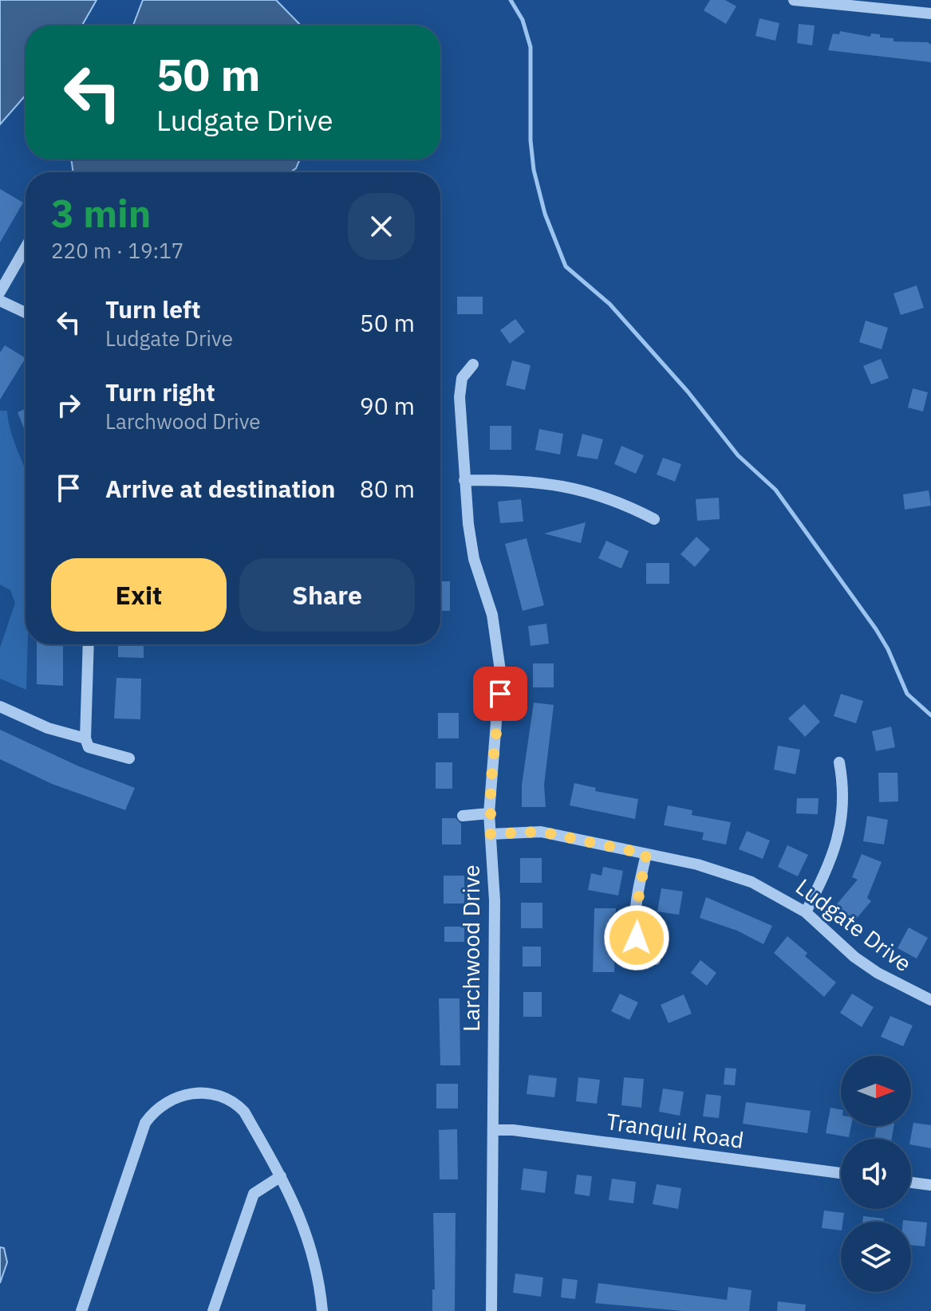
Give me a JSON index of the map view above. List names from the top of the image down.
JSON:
{
  "streets": {
    "street": ["Ludgate Drive", "Larchwood Drive", "Tranquil Road"]
  },
  "crossings": [
    ["Ludgate Drive", "Larchwood Drive"],
    ["Larchwood Drive", "Tranquil Road"]
  ],
  "north": "right",
  "page": {
    "turn": ["50 m", "Ludgate Drive"],
    "heading": ["3 min", "220 m · 19:17"],
    "list": [
      {
        "name": "Turn left",
        "note": "Ludgate Drive",
        "value": "50 m"
      },
      {
        "name": "Turn right",
        "note": "Larchwood Drive",
        "value": "90 m"
      },
      {
        "name": "Arrive at destination",
        "value": "80 m"
      }
    ],
    "buttons": ["Exit", "Share"]
  }
}
